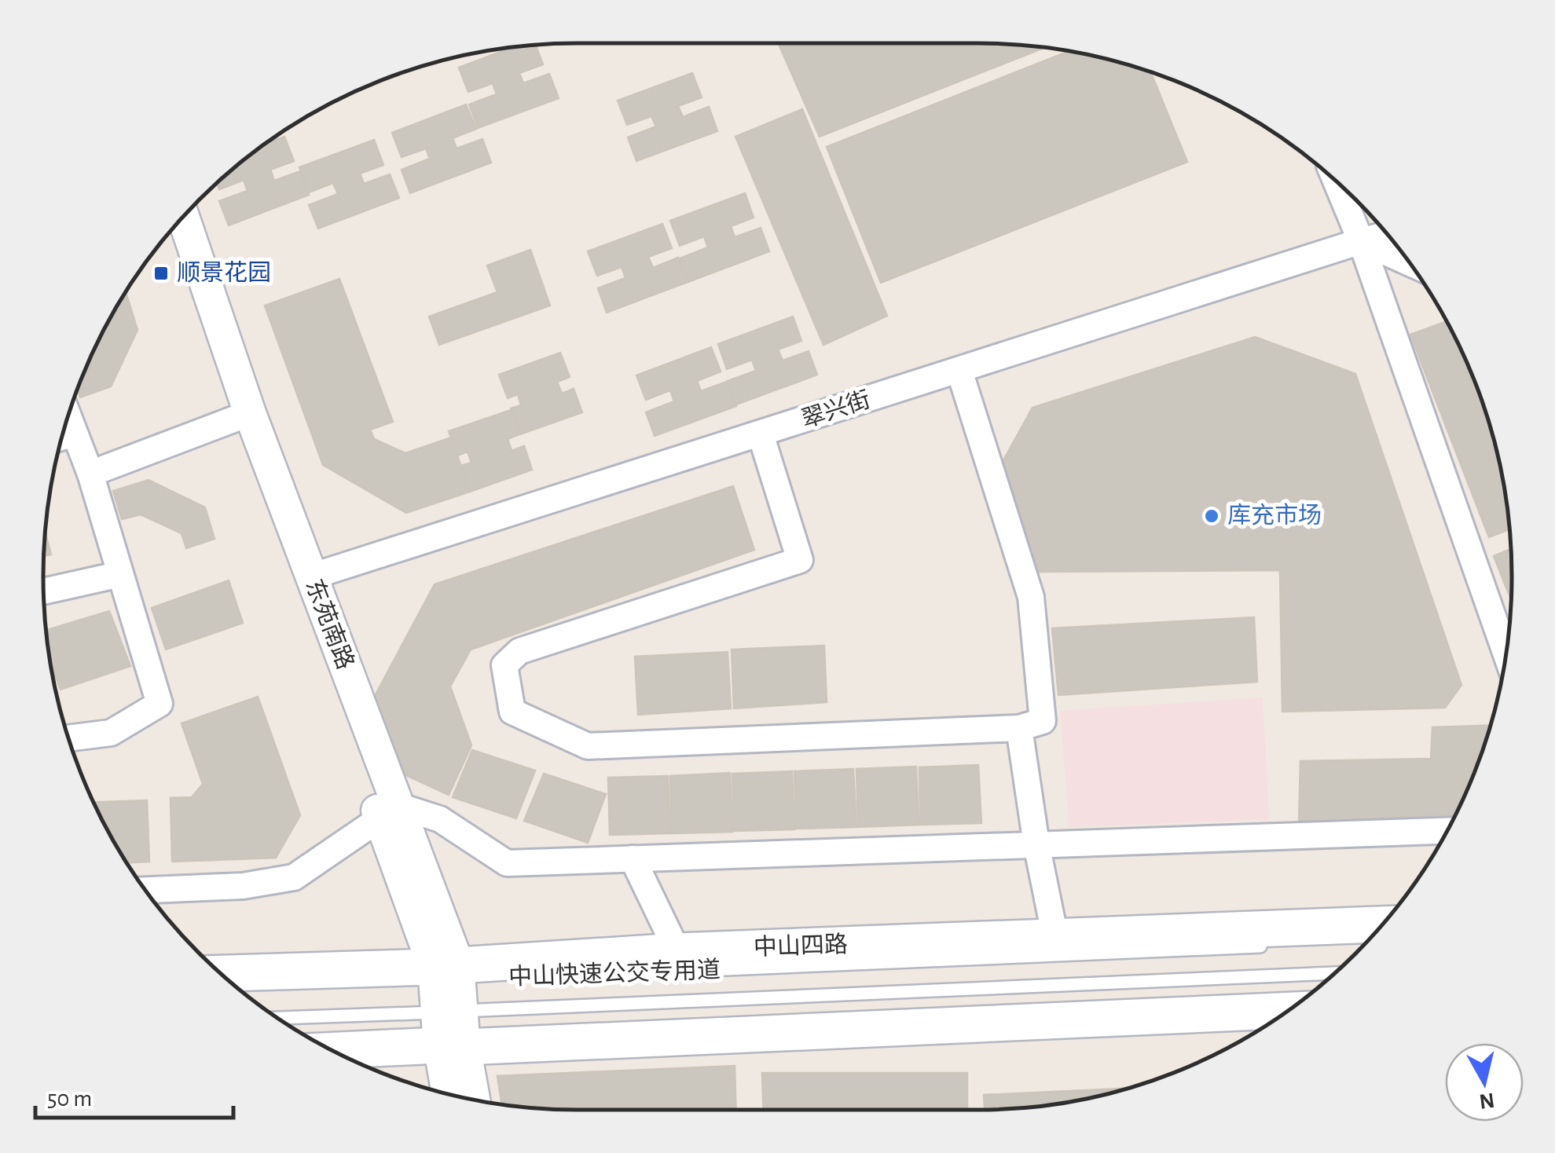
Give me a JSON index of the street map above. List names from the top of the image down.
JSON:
{
  "streets": {
    "main road": ["中山四路"],
    "street": ["翠兴街", "东苑南路"],
    "lane": ["中山快速公交专用道"]
  },
  "crossings": [
    ["翠兴街", "东苑南路"],
    ["东苑南路", "中山四路"],
    ["东苑南路", "中山快速公交专用道"],
    ["中山四路", "中山快速公交专用道"]
  ],
  "places": {
    "transit": ["顺景花园"],
    "other": ["库充市场"]
  },
  "scale_bar": "50 m",
  "north": "bottom"
}
